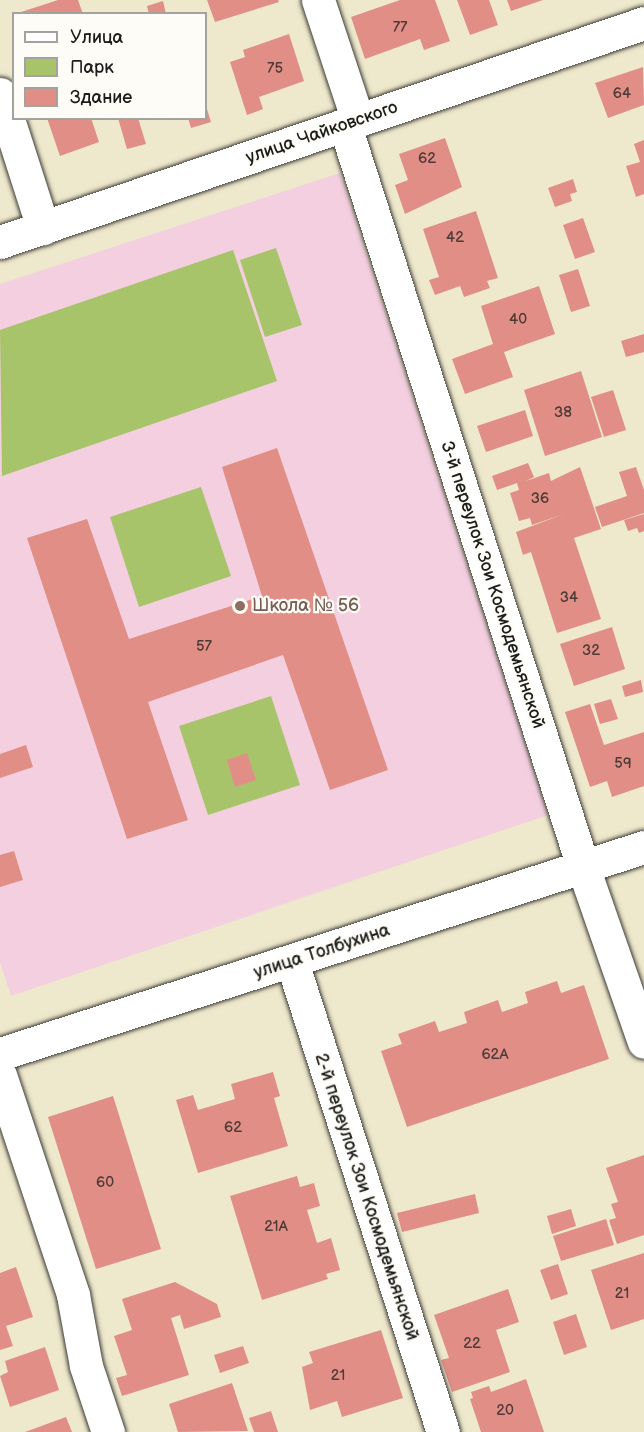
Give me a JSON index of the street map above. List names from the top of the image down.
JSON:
{
  "streets": {
    "street": [
      "улица Чайковского",
      "3-й переулок Зои Космодемьянской",
      "улица Толбухина",
      "2-й переулок Зои Космодемьянской"
    ]
  },
  "crossings": [
    ["улица Чайковского", "3-й переулок Зои Космодемьянской"],
    ["3-й переулок Зои Космодемьянской", "улица Толбухина"],
    ["улица Толбухина", "2-й переулок Зои Космодемьянской"]
  ],
  "places": ["Школа № 56"],
  "house_numbers": [
    "77",
    "75",
    "64",
    "62",
    "42",
    "40",
    "38",
    "36",
    "34",
    "57",
    "32",
    "59",
    "62А",
    "62",
    "60",
    "21А",
    "21",
    "22",
    "21",
    "20"
  ],
  "legend": ["Улица", "Парк", "Здание"]
}
